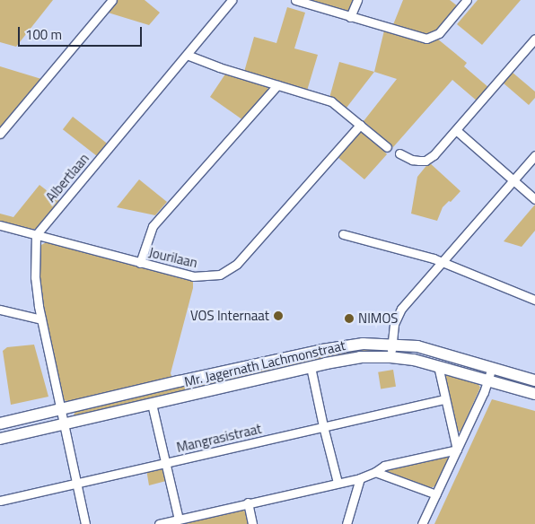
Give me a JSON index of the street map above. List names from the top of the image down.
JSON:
{
  "streets": {
    "main road": ["Mr. Jagernath Lachmonstraat"],
    "street": ["Albertlaan", "Jourilaan", "Mangrasistraat"]
  },
  "crossings": [
    ["Albertlaan", "Jourilaan"]
  ],
  "places": ["VOS Internaat", "NIMOS"],
  "scale_bar": "100 m"
}
